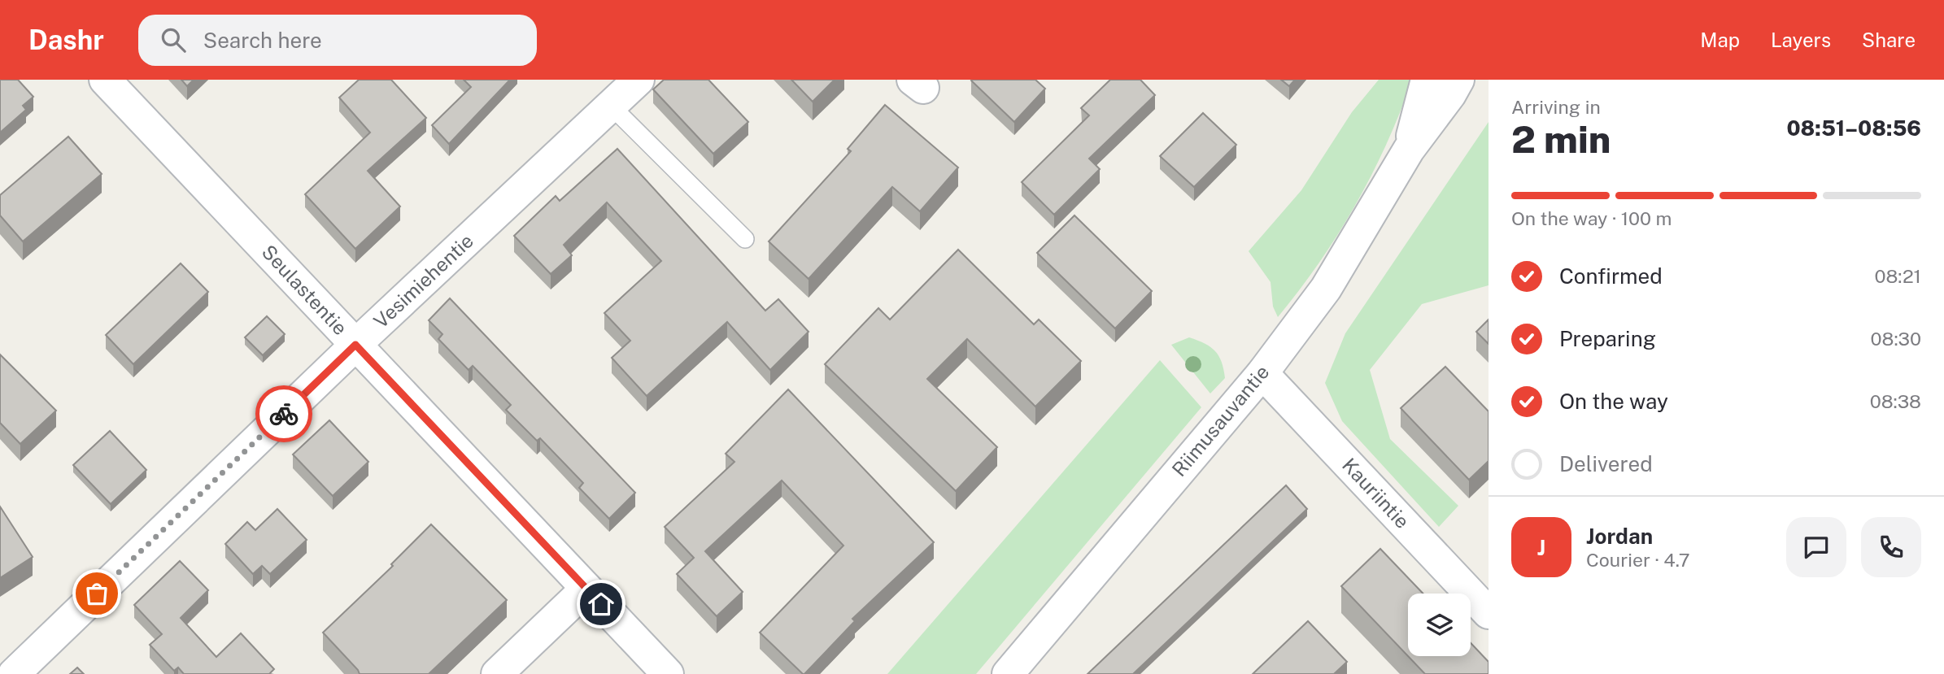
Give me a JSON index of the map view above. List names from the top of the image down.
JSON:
{
  "streets": {
    "street": [
      "Vesimiehentie",
      "Seulastentie",
      "Riimusauvantie",
      "Kauriintie"
    ]
  },
  "crossings": [
    ["Vesimiehentie", "Seulastentie"],
    ["Riimusauvantie", "Kauriintie"]
  ],
  "page": {
    "header": "Dashr",
    "search": "Search here",
    "nav": ["Map", "Layers", "Share"],
    "heading": ["2 min", "Arriving in", "08:51–08:56"],
    "panel": ["Jordan", "Courier · 4.7"],
    "bar": "On the way · 100 m",
    "list": [
      ["Confirmed", "08:21"],
      ["Preparing", "08:30"],
      ["On the way", "08:38"],
      "Delivered"
    ],
    "round": "J"
  }
}
